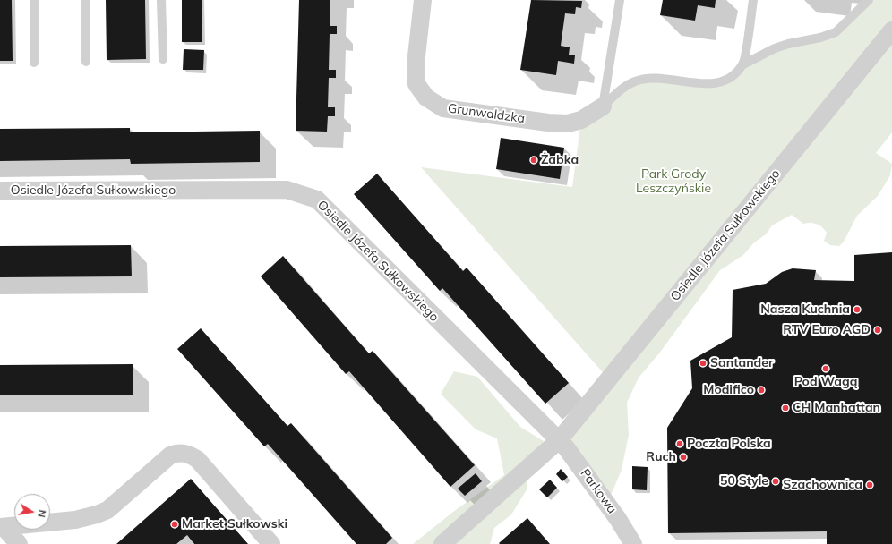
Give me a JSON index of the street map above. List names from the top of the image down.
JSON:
{
  "streets": {
    "street": ["Grunwaldzka", "Osiedle Józefa Sułkowskiego", "Parkowa"]
  },
  "crossings": [
    ["Osiedle Józefa Sułkowskiego", "Parkowa"]
  ],
  "parks": ["Park Grody Leszczyńskie"],
  "places": [
    "Żabka",
    "Nasza Kuchnia",
    "RTV Euro AGD",
    "Santander",
    "Pod Wagą",
    "Modifico",
    "CH Manhattan",
    "Poczta Polska",
    "Ruch",
    "50 Style",
    "Szachownica",
    "Market Sułkowski"
  ],
  "north": "right"
}
